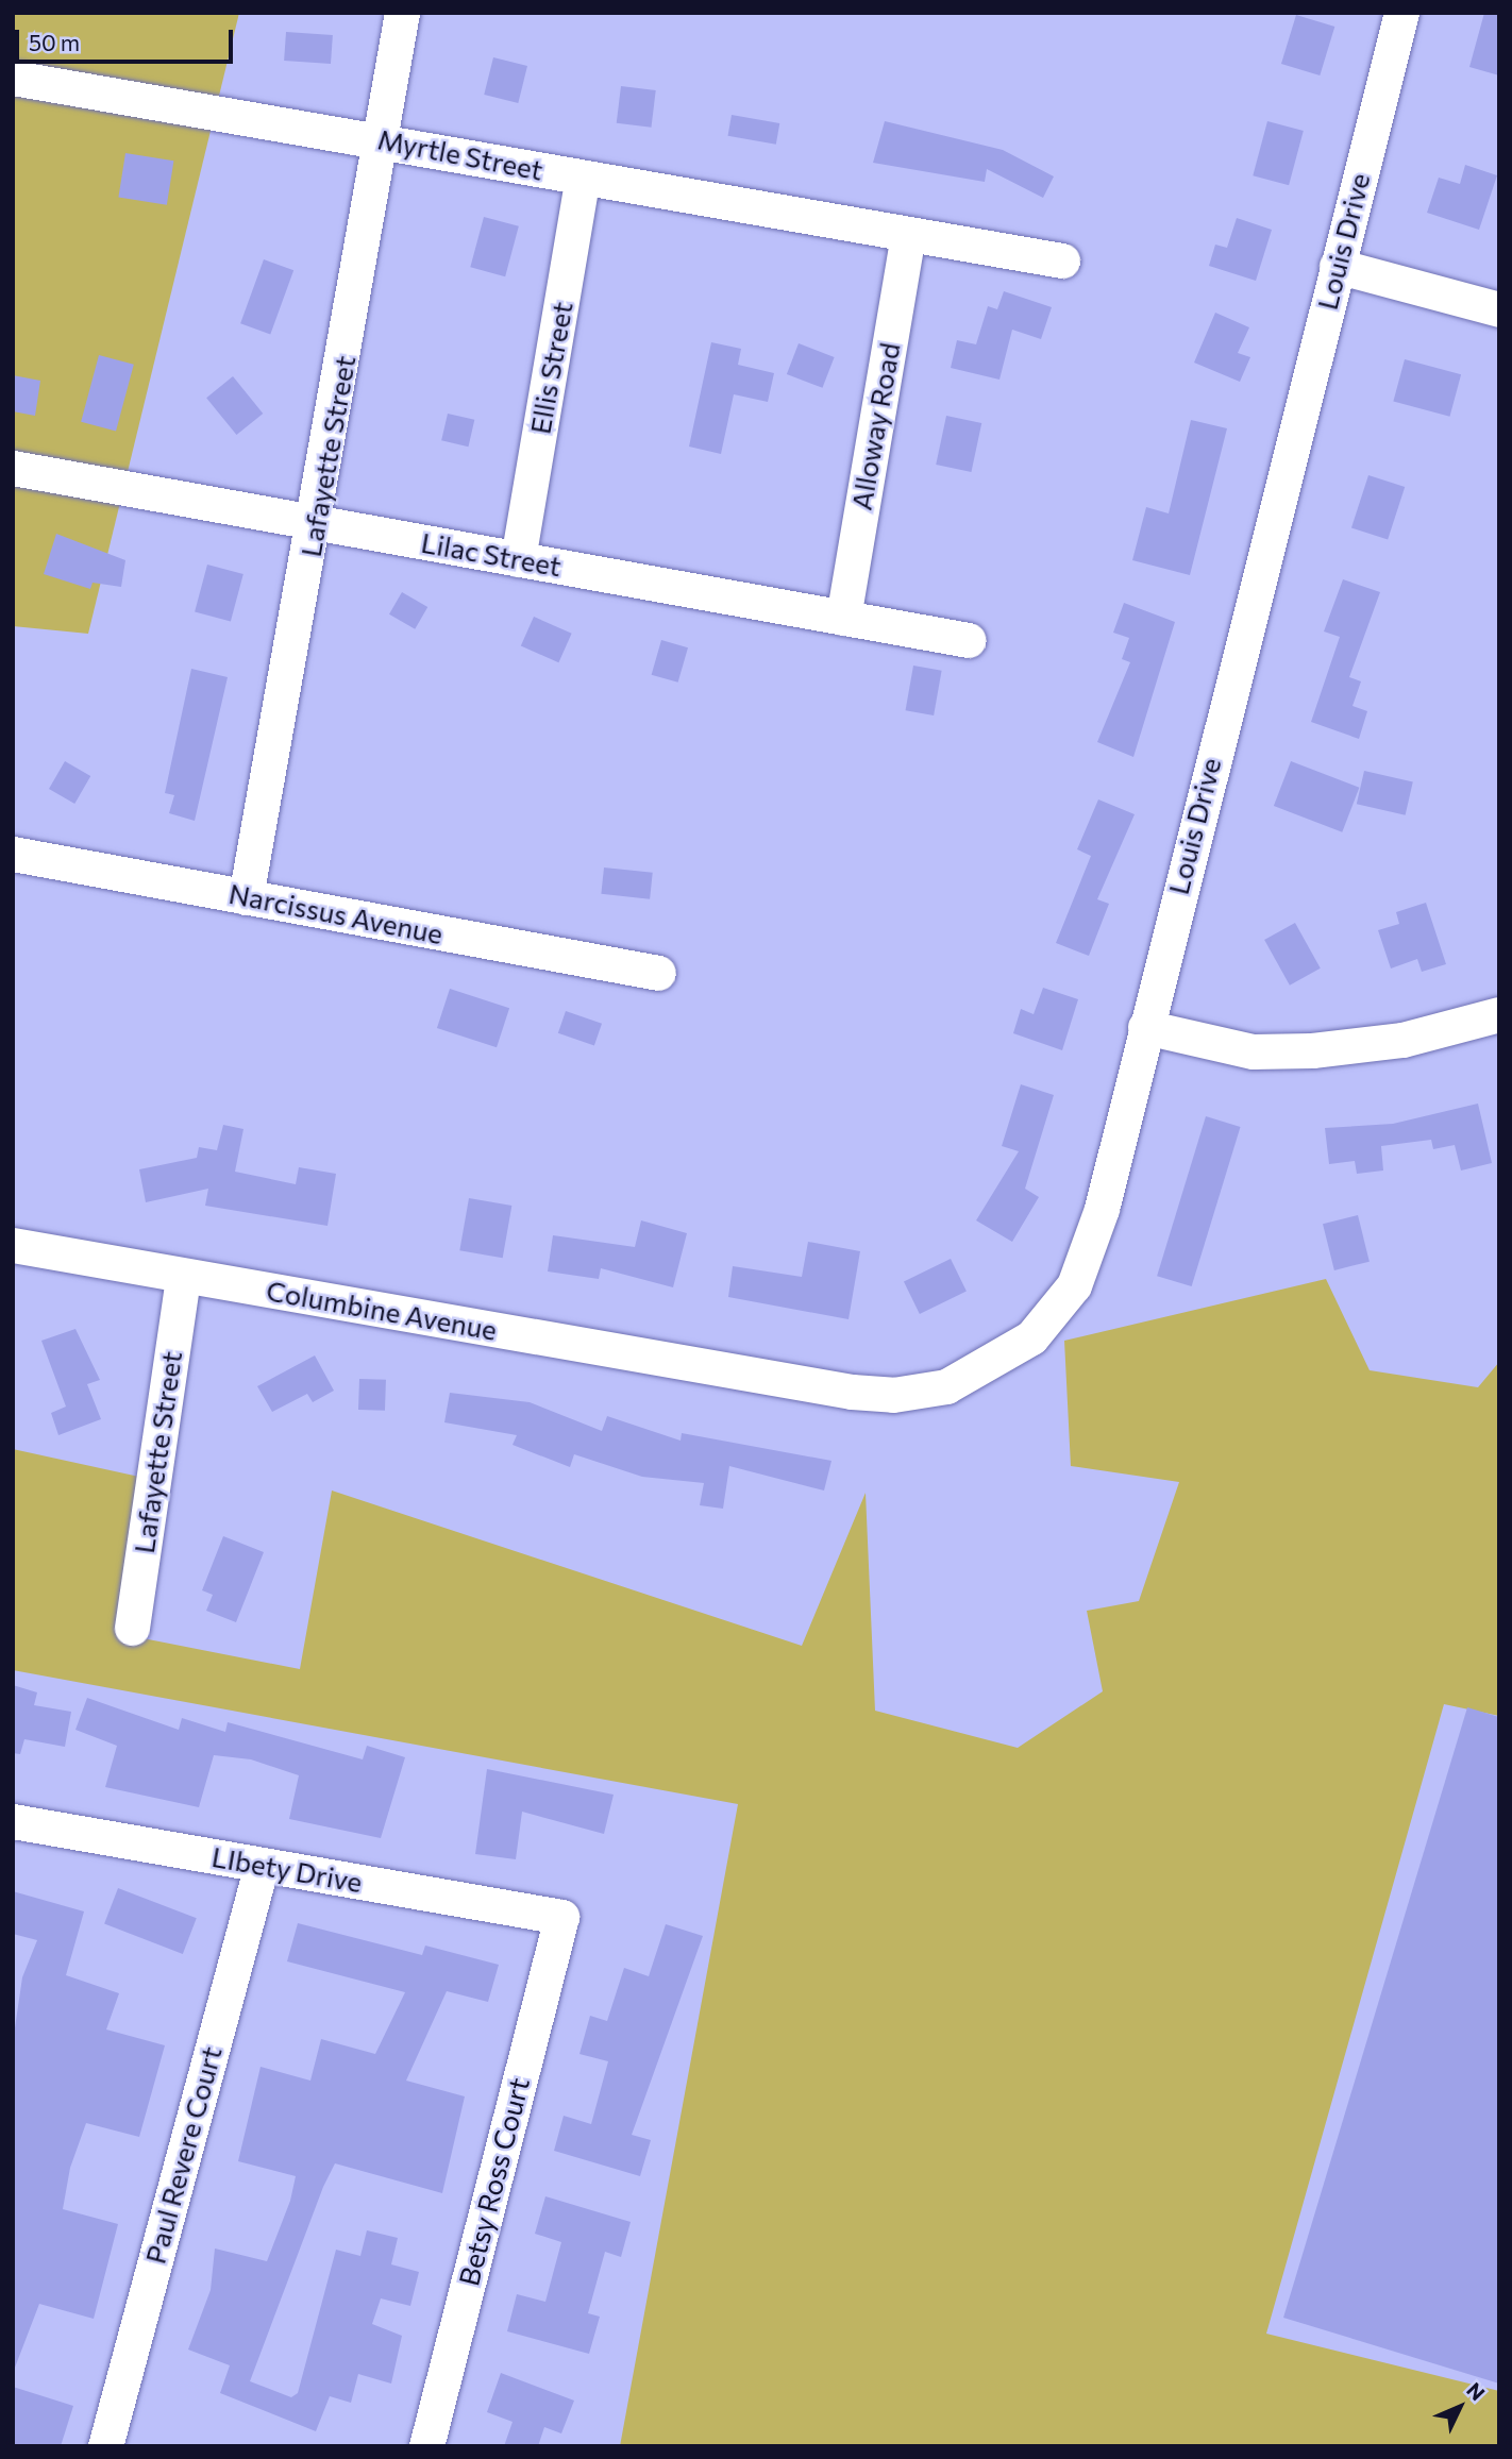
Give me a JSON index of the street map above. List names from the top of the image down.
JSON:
{
  "streets": {
    "street": [
      "Myrtle Street",
      "Louis Drive",
      "Ellis Street",
      "Alloway Road",
      "Lafayette Street",
      "Lilac Street",
      "Narcissus Avenue",
      "Columbine Avenue",
      "LIbety Drive",
      "Paul Revere Court",
      "Betsy Ross Court"
    ]
  },
  "crossings": [
    ["Myrtle Street", "Ellis Street"],
    ["Myrtle Street", "Alloway Road"],
    ["Myrtle Street", "Lafayette Street"],
    ["Louis Drive", "Columbine Avenue"],
    ["Ellis Street", "Lilac Street"],
    ["Alloway Road", "Lilac Street"],
    ["Lafayette Street", "Lilac Street"],
    ["Lafayette Street", "Narcissus Avenue"],
    ["Lafayette Street", "Columbine Avenue"],
    ["LIbety Drive", "Paul Revere Court"],
    ["LIbety Drive", "Betsy Ross Court"]
  ],
  "scale_bar": "50 m",
  "north": "top right"
}
